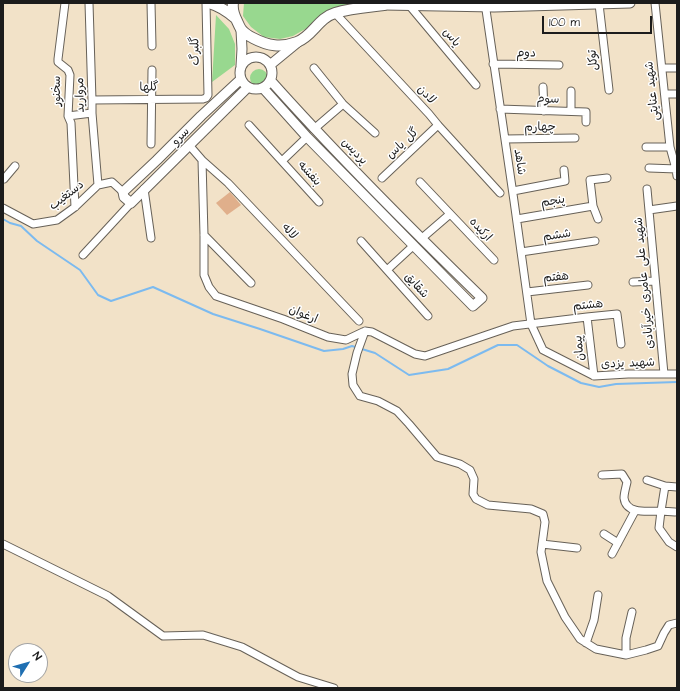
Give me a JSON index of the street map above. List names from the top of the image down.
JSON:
{
  "streets": {
    "street": [
      "یاس",
      "گلبرگ",
      "دوم",
      "توکل",
      "گلها",
      "سخنور",
      "شهید عنایتی",
      "مروارید",
      "لادن",
      "سوم",
      "چهارم",
      "سرو",
      "گل یاس",
      "پردیس",
      "شاهد",
      "بنفشه",
      "دستغیب",
      "پنجم",
      "ارکیده",
      "لاله",
      "ششم",
      "هفتم",
      "شهید علی عامری خیرآبادی",
      "شقایق",
      "هشتم",
      "ارغوان",
      "پیمان",
      "شهید یزدی"
    ]
  },
  "crossings": [
    ["گلبرگ", "گلها"],
    ["دوم", "شاهد"],
    ["گلها", "مروارید"],
    ["سخنور", "دستغیب"],
    ["مروارید", "دستغیب"],
    ["لادن", "گل یاس"],
    ["سوم", "شاهد"],
    ["چهارم", "شاهد"],
    ["سرو", "پردیس"],
    ["پردیس", "بنفشه"],
    ["پردیس", "شقایق"],
    ["شاهد", "پنجم"],
    ["شاهد", "ششم"],
    ["شاهد", "هفتم"],
    ["شاهد", "هشتم"],
    ["شاهد", "شهید یزدی"],
    ["لاله", "ارغوان"],
    ["شهید علی عامری خیرآبادی", "شهید یزدی"],
    ["هشتم", "پیمان"],
    ["هشتم", "شهید یزدی"],
    ["پیمان", "شهید یزدی"]
  ],
  "scale_bar": "100 m",
  "north": "top right"
}
